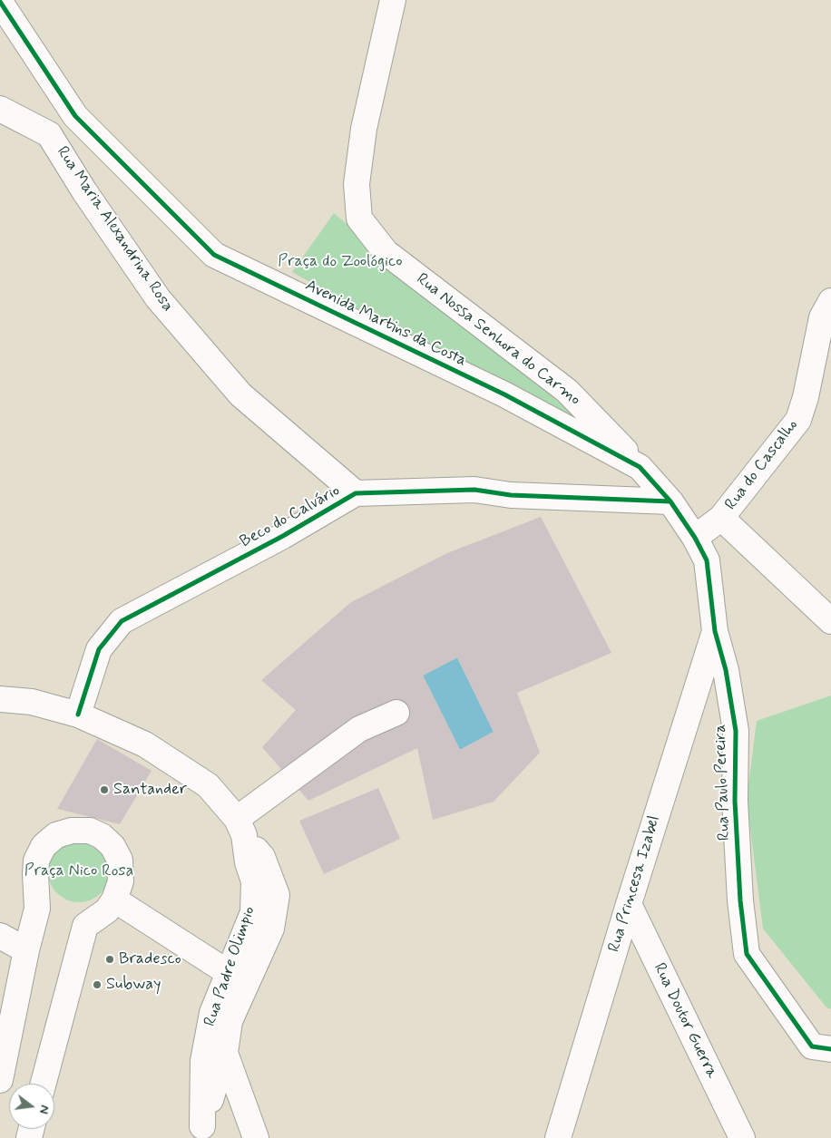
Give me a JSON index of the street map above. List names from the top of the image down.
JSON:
{
  "streets": {
    "street": [
      "Rua Maria Alexandrina Rosa",
      "Avenida Martins da Costa",
      "Rua Nossa Senhora do Carmo",
      "Rua do Cascalho",
      "Beco do Calvário",
      "Rua Paulo Pereira",
      "Rua Princesa Izabel",
      "Rua Padre Olimpio",
      "Rua Doutor Guerra"
    ]
  },
  "crossings": [
    ["Rua Maria Alexandrina Rosa", "Beco do Calvário"],
    ["Avenida Martins da Costa", "Rua Nossa Senhora do Carmo"],
    ["Avenida Martins da Costa", "Rua do Cascalho"],
    ["Avenida Martins da Costa", "Beco do Calvário"],
    ["Avenida Martins da Costa", "Rua Paulo Pereira"],
    ["Rua do Cascalho", "Rua Paulo Pereira"],
    ["Rua Paulo Pereira", "Rua Princesa Izabel"],
    ["Rua Princesa Izabel", "Rua Doutor Guerra"]
  ],
  "parks": ["Praça do Zoológico", "Praça Nico Rosa"],
  "places": ["Santander", "Bradesco", "Subway"],
  "north": "right"
}
